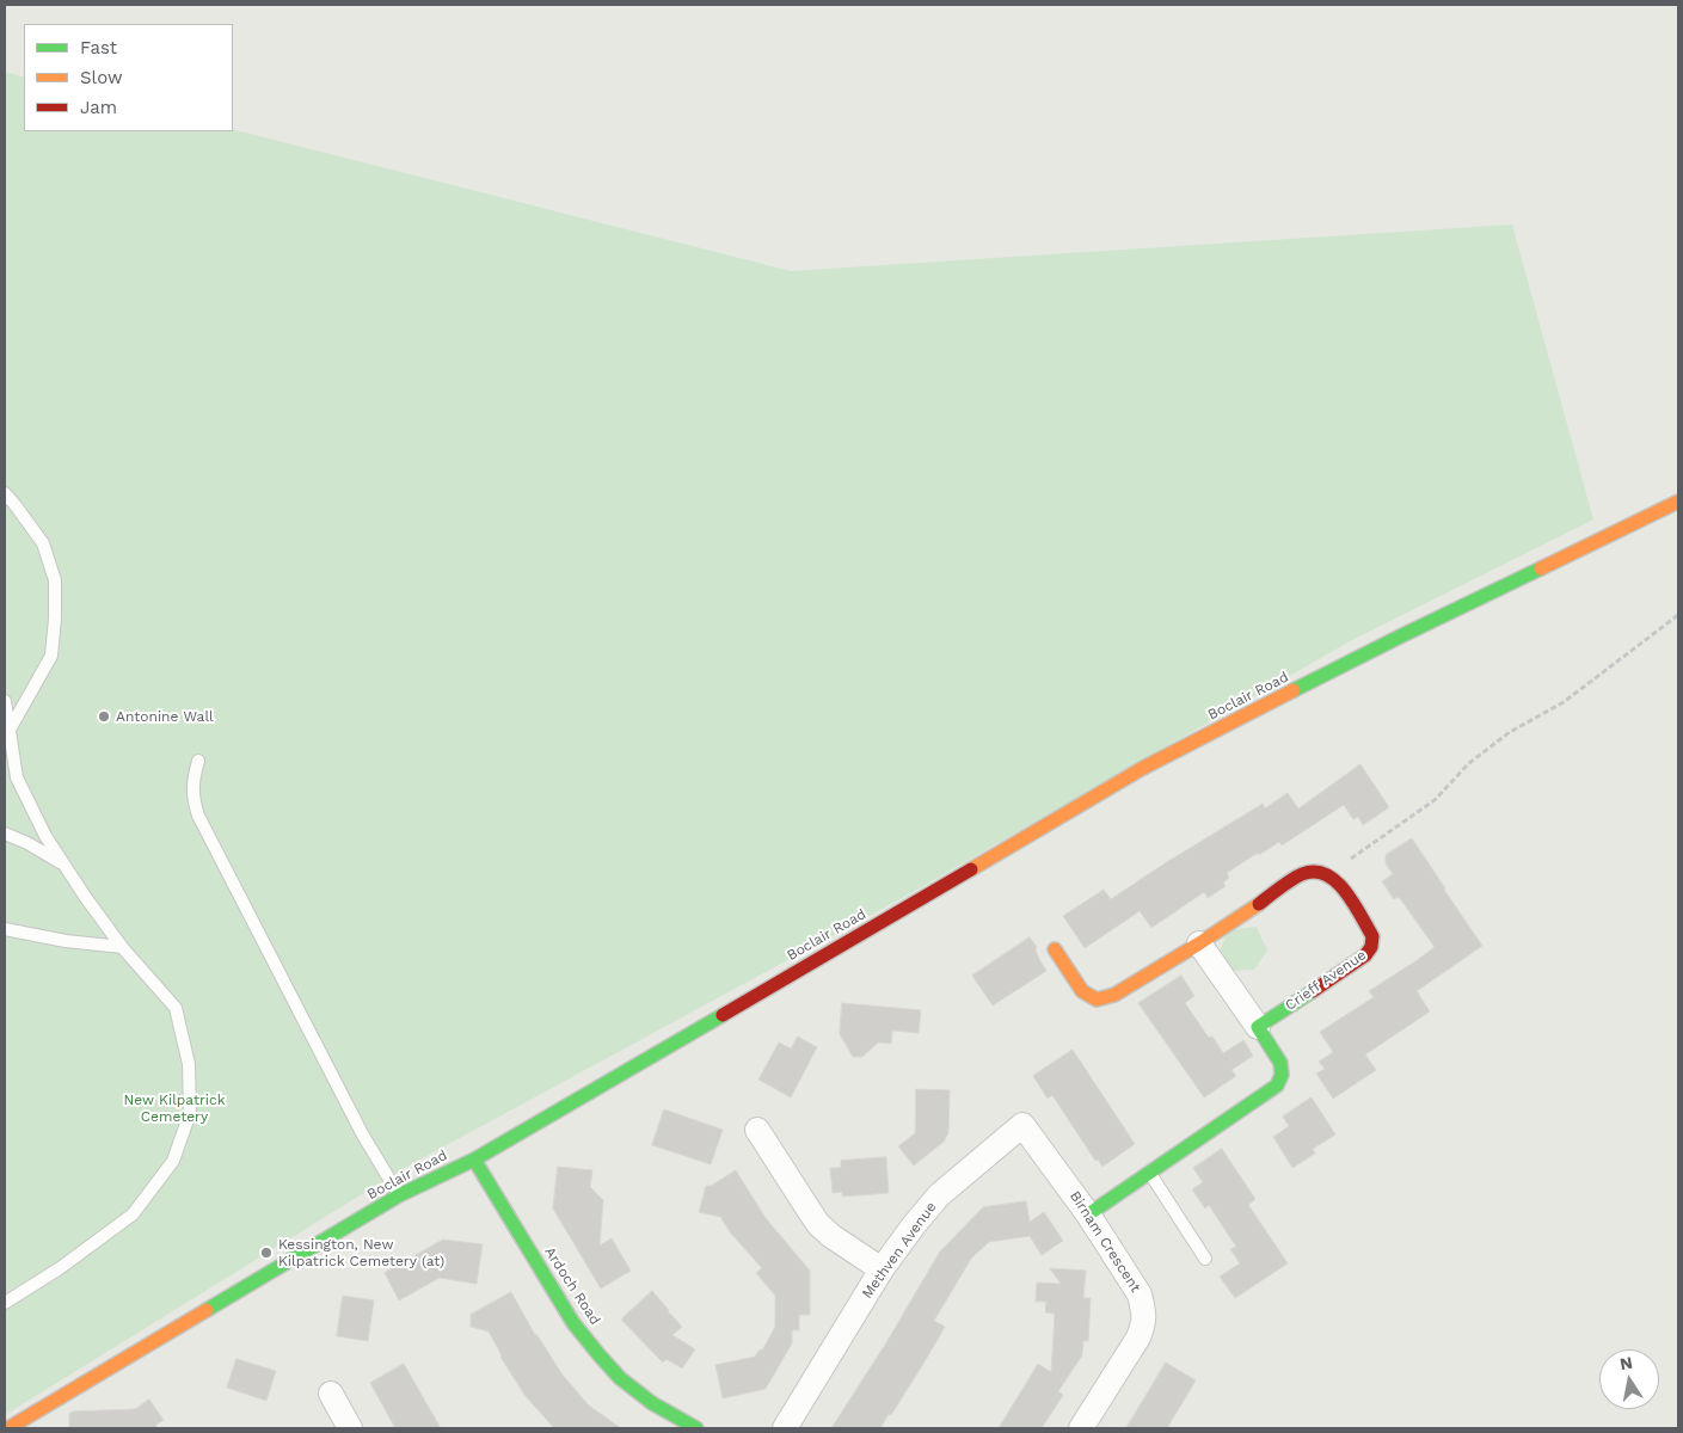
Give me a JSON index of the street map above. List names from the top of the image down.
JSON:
{
  "streets": {
    "main road": ["Boclair Road", "Crieff Avenue", "Ardoch Road"],
    "street": ["Birnam Crescent", "Methven Avenue"]
  },
  "crossings": [
    ["Boclair Road", "Ardoch Road"],
    ["Birnam Crescent", "Methven Avenue"]
  ],
  "parks": ["New Kilpatrick Cemetery"],
  "places": ["Antonine Wall", "Kessington, New Kilpatrick Cemetery (at)"],
  "legend": ["Fast", "Slow", "Jam"],
  "north": "top"
}
